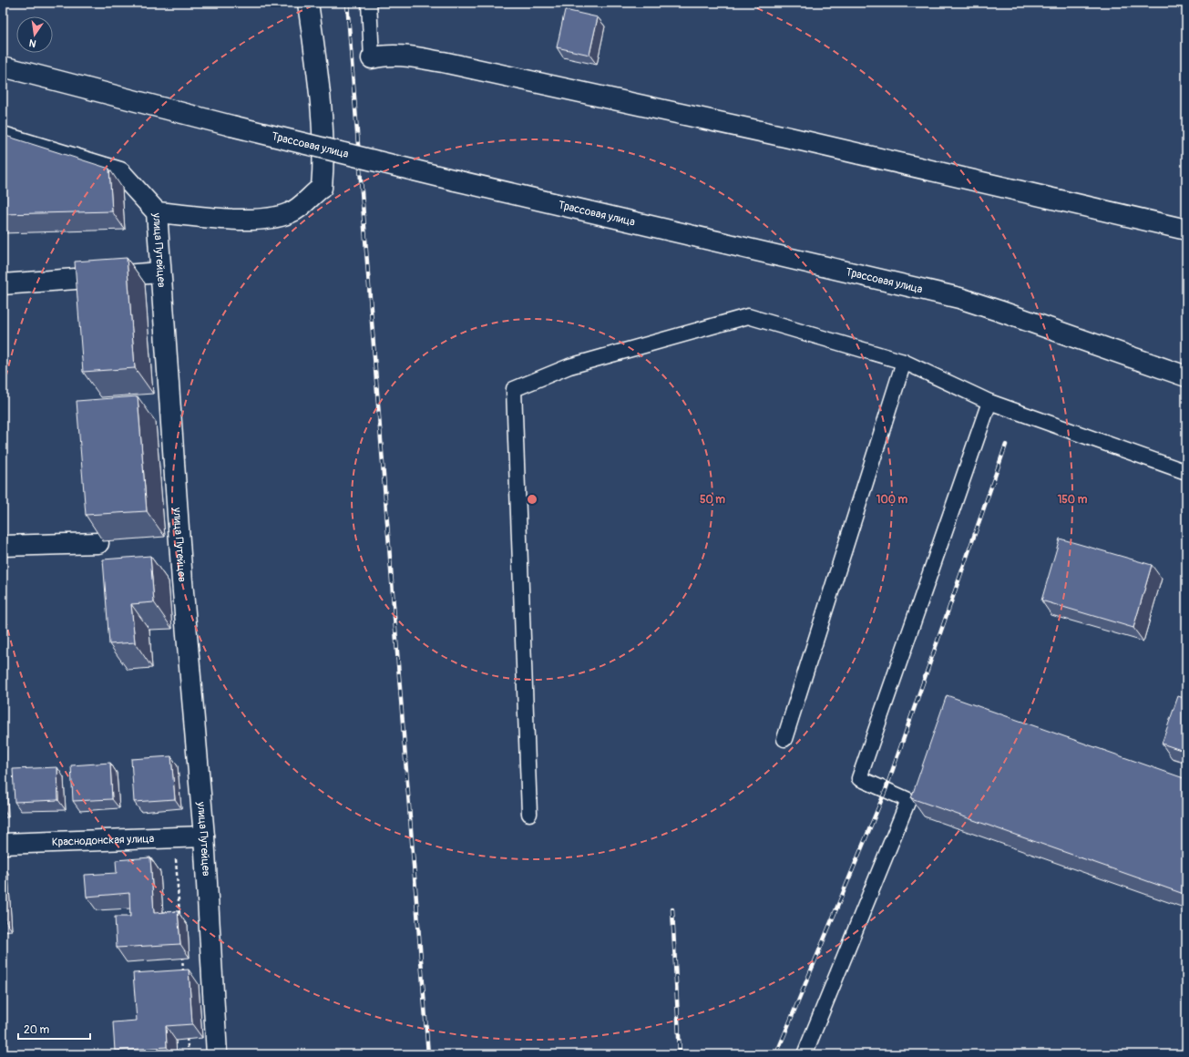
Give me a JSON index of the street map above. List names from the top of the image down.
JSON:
{
  "streets": {
    "street": ["Трассовая улица", "улица Путейцев", "Краснодонская улица"]
  },
  "crossings": [
    ["улица Путейцев", "Краснодонская улица"]
  ],
  "scale_bar": "20 m",
  "north": "bottom",
  "rings": ["50 m", "100 m", "150 m"]
}
